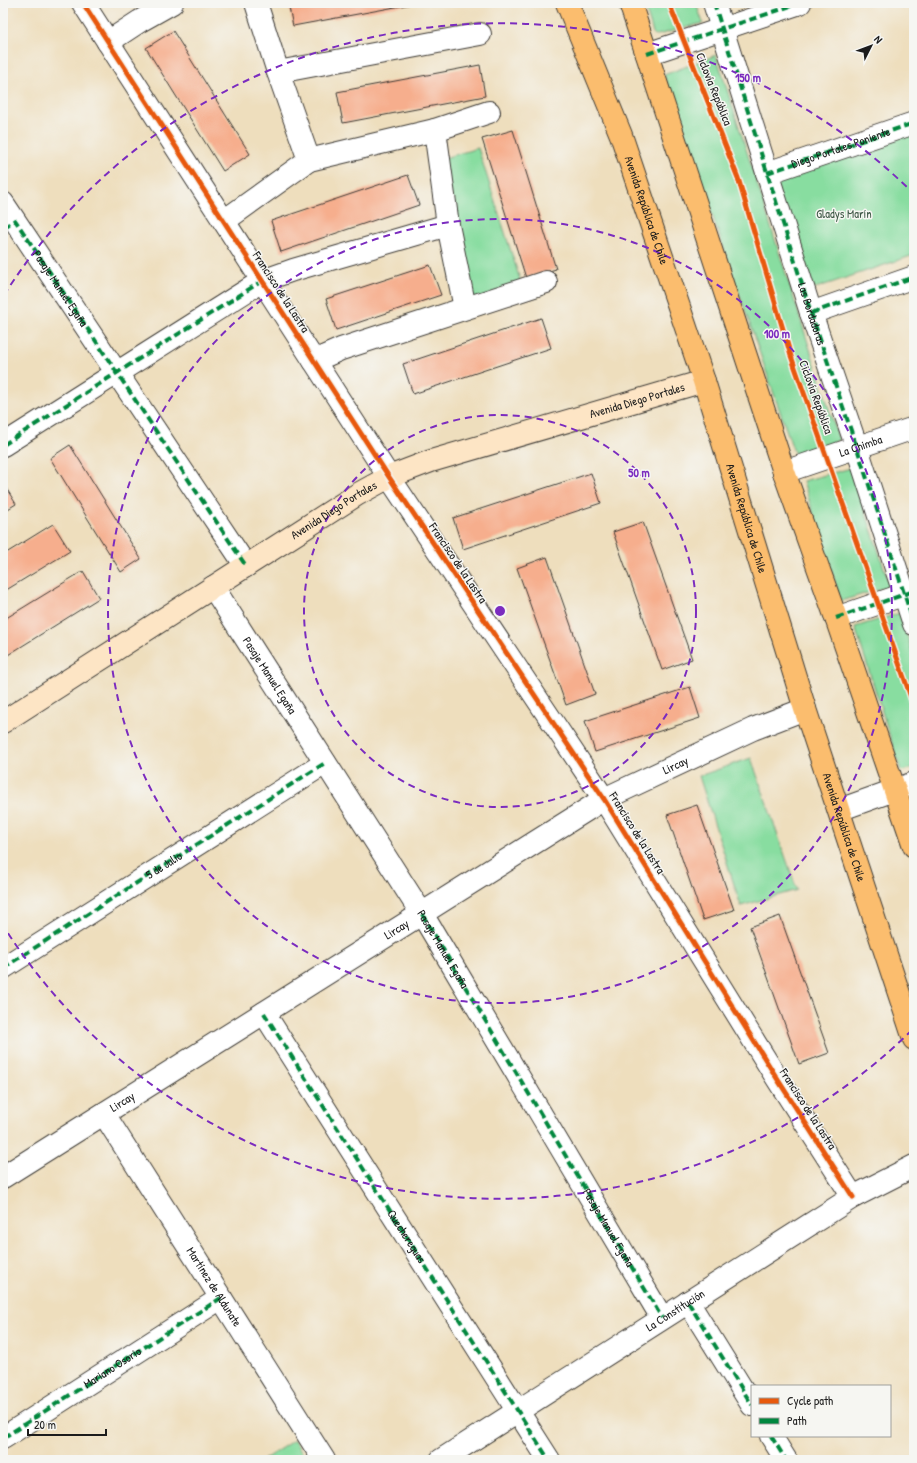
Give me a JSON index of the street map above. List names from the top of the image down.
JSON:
{
  "streets": {
    "main road": ["Avenida República de Chile"],
    "street": [
      "Diego Portales Poniente",
      "Pasaje Manuel Egaña",
      "Francisco de la Lastra",
      "Las Bordadoras",
      "Avenida Diego Portales",
      "La Chimba",
      "Lircay",
      "5 de Julio",
      "Quechereguas",
      "Martínez de Aldunate",
      "La Constitución",
      "Mariano Osorio"
    ],
    "cycle path": ["Ciclovía República"]
  },
  "crossings": [
    ["Diego Portales Poniente", "Las Bordadoras"],
    ["Avenida República de Chile", "Avenida Diego Portales"],
    ["Avenida República de Chile", "Lircay"],
    ["Pasaje Manuel Egaña", "Avenida Diego Portales"],
    ["Pasaje Manuel Egaña", "Lircay"],
    ["Pasaje Manuel Egaña", "5 de Julio"],
    ["Pasaje Manuel Egaña", "La Constitución"],
    ["Francisco de la Lastra", "Avenida Diego Portales"],
    ["Francisco de la Lastra", "Lircay"],
    ["Francisco de la Lastra", "La Constitución"],
    ["Las Bordadoras", "La Chimba"],
    ["Lircay", "Quechereguas"],
    ["Lircay", "Martínez de Aldunate"],
    ["Quechereguas", "La Constitución"],
    ["Martínez de Aldunate", "Mariano Osorio"]
  ],
  "parks": ["Gladys Marín"],
  "legend": ["Cycle path", "Path"],
  "scale_bar": "20 m",
  "north": "top right",
  "rings": ["150 m", "100 m", "50 m"]
}
